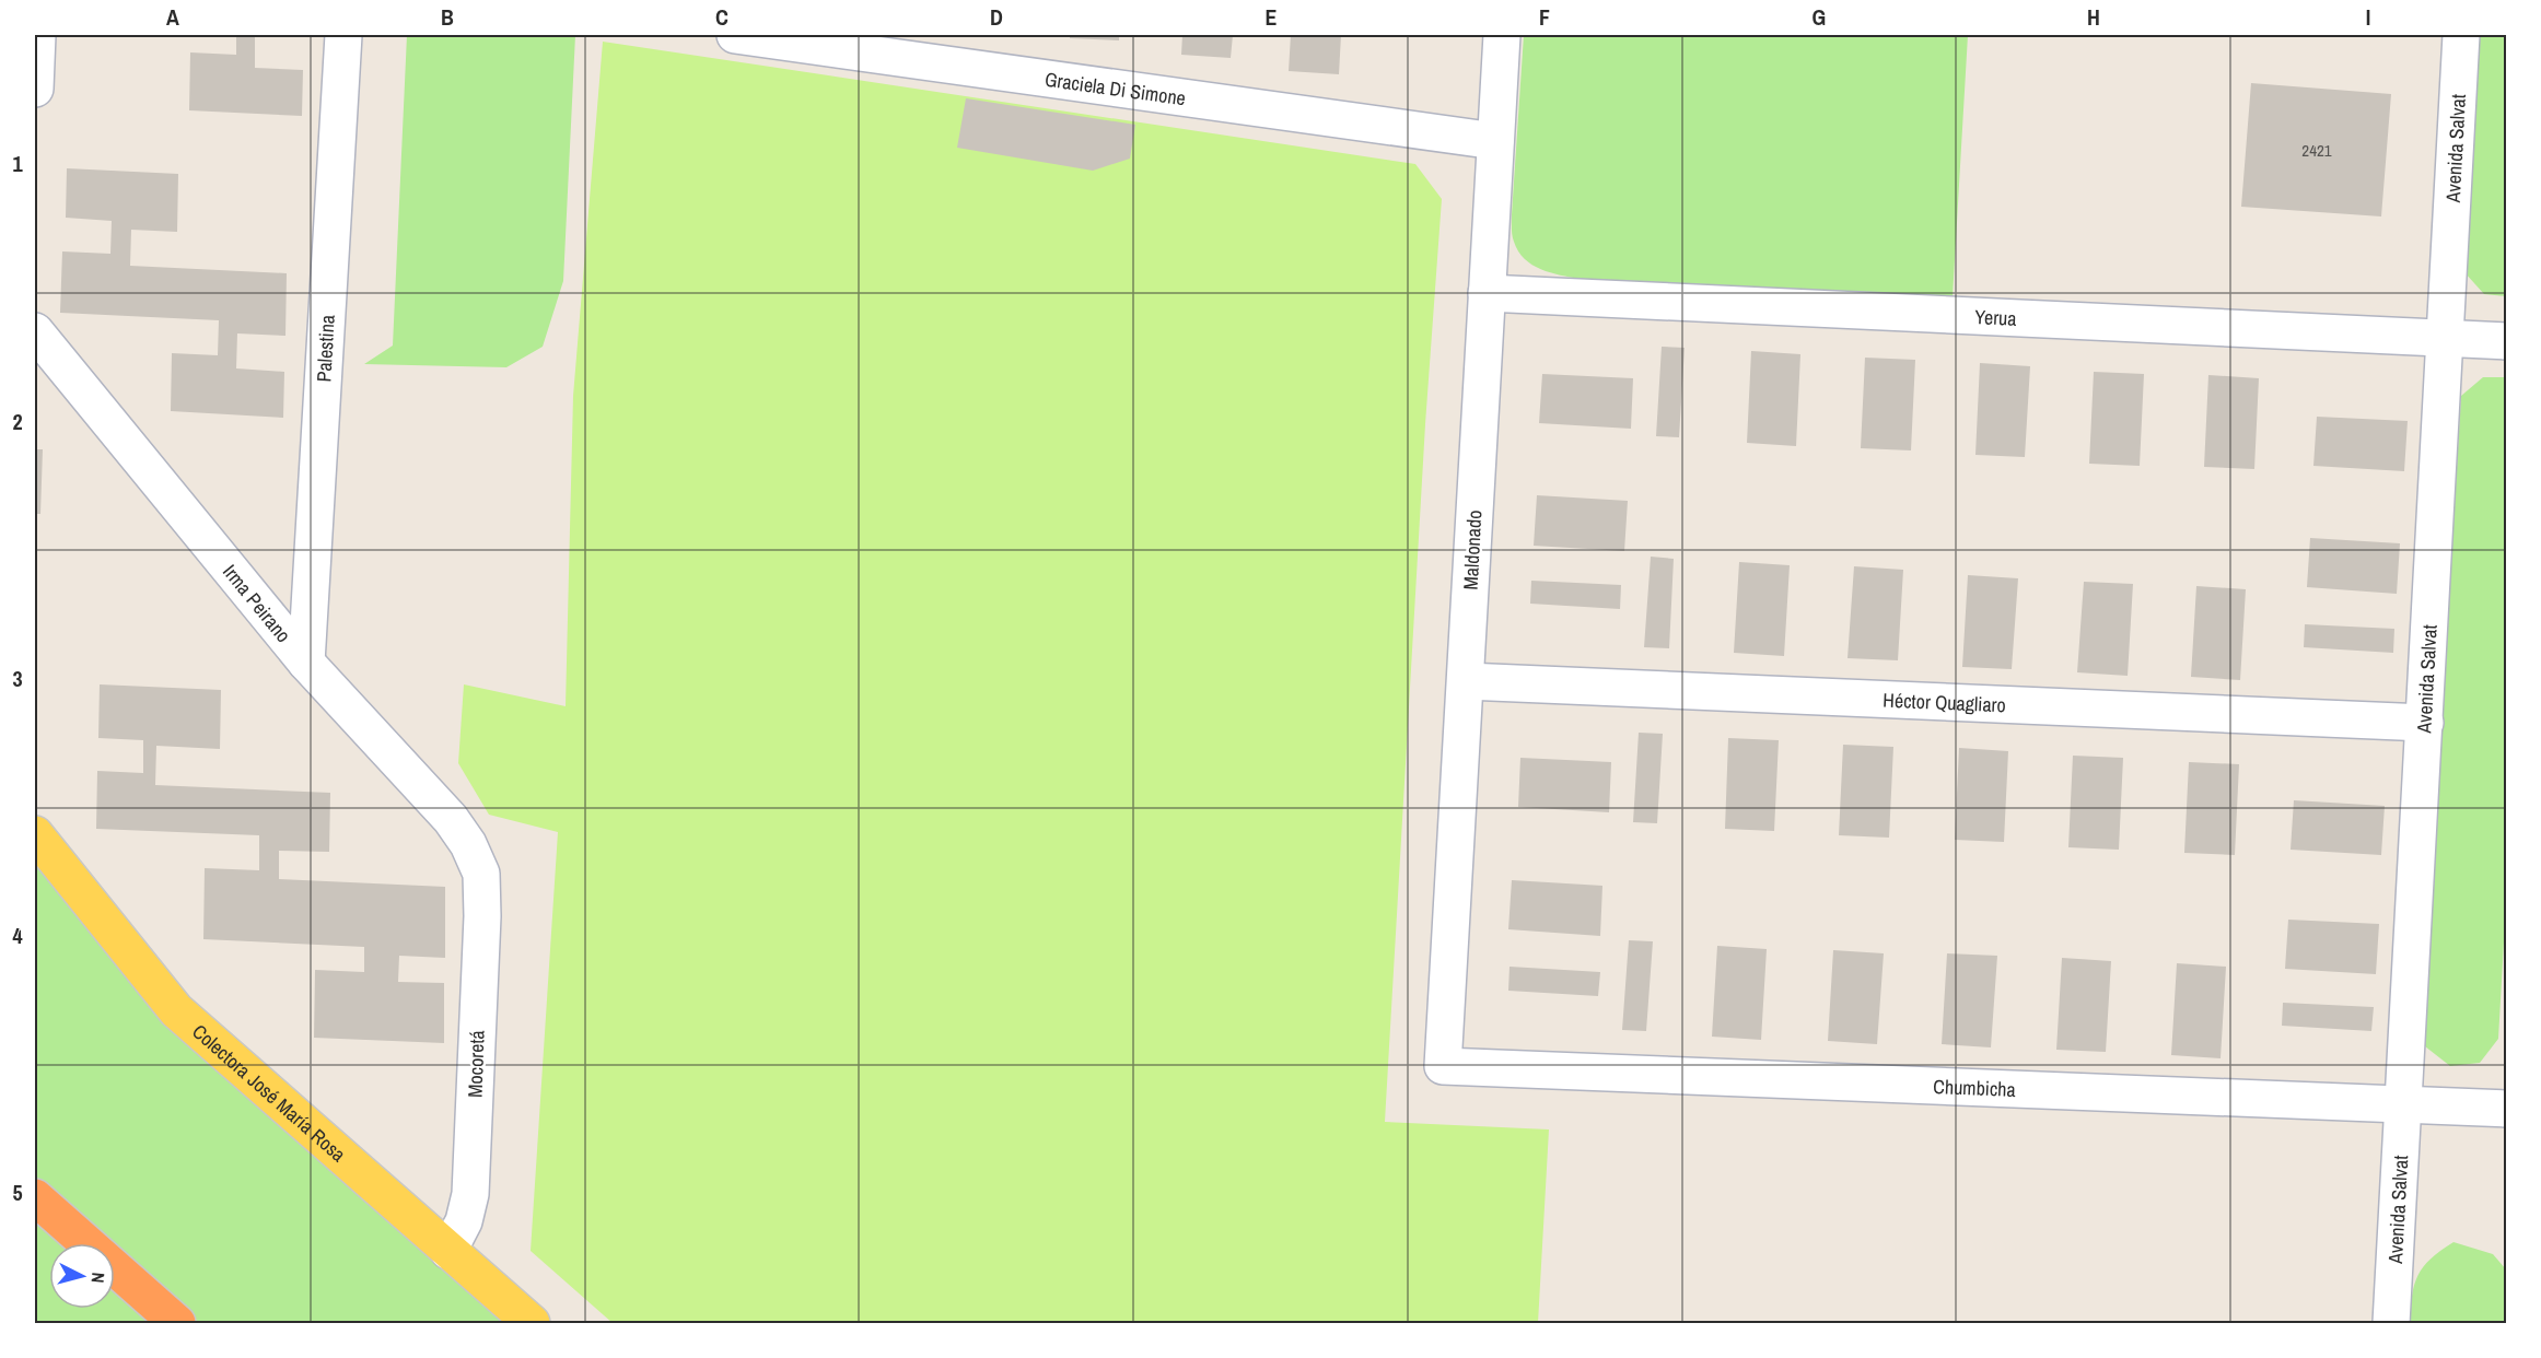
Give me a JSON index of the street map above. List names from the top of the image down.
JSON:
{
  "streets": {
    "main road": ["Colectora José María Rosa"],
    "street": [
      "Graciela Di Simone",
      "Avenida Salvat",
      "Yerua",
      "Palestina",
      "Maldonado",
      "Irma Peirano",
      "Héctor Quagliaro",
      "Mocoretá",
      "Chumbicha"
    ]
  },
  "crossings": [
    ["Graciela Di Simone", "Maldonado"],
    ["Avenida Salvat", "Yerua"],
    ["Avenida Salvat", "Héctor Quagliaro"],
    ["Avenida Salvat", "Chumbicha"],
    ["Yerua", "Maldonado"],
    ["Palestina", "Irma Peirano"],
    ["Maldonado", "Héctor Quagliaro"],
    ["Maldonado", "Chumbicha"],
    ["Irma Peirano", "Mocoretá"],
    ["Mocoretá", "Colectora José María Rosa"]
  ],
  "house_numbers": ["2421"],
  "north": "right",
  "grid": {
    "columns": [
      "A",
      "B",
      "C",
      "D",
      "E",
      "F",
      "G",
      "H",
      "I"
    ],
    "rows": [
      "1",
      "2",
      "3",
      "4",
      "5"
    ]
  }
}
